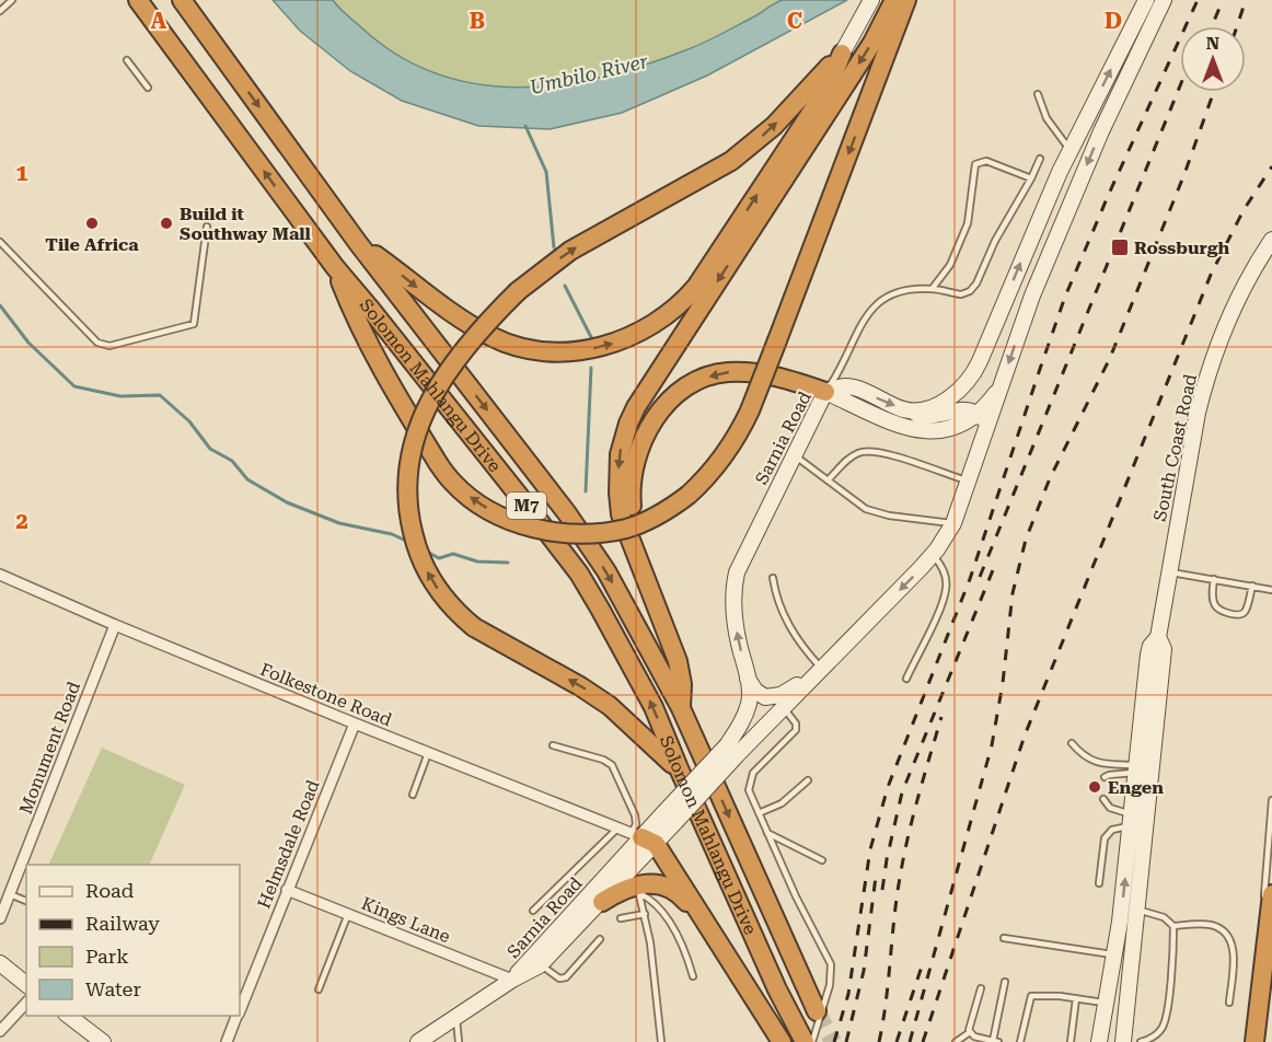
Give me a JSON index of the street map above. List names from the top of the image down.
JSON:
{
  "streets": {
    "highway": ["Solomon Mahlangu Drive", "M7"],
    "main road": ["Sarnia Road", "South Coast Road"],
    "street": [
      "Folkestone Road",
      "Monument Road",
      "Helmsdale Road",
      "Kings Lane"
    ]
  },
  "crossings": [
    ["Sarnia Road", "Folkestone Road"],
    ["Sarnia Road", "Kings Lane"],
    ["Folkestone Road", "Monument Road"],
    ["Folkestone Road", "Helmsdale Road"],
    ["Helmsdale Road", "Kings Lane"]
  ],
  "water": ["Umbilo River"],
  "places": {
    "other": ["Tile Africa", "Build it Southway Mall", "Engen"],
    "transit": ["Rossburgh"]
  },
  "legend": [
    "Road",
    "Railway",
    "Park",
    "Water"
  ],
  "north": "top",
  "grid": {
    "columns": [
      "A",
      "B",
      "C",
      "D"
    ],
    "rows": ["1", "2"]
  }
}
